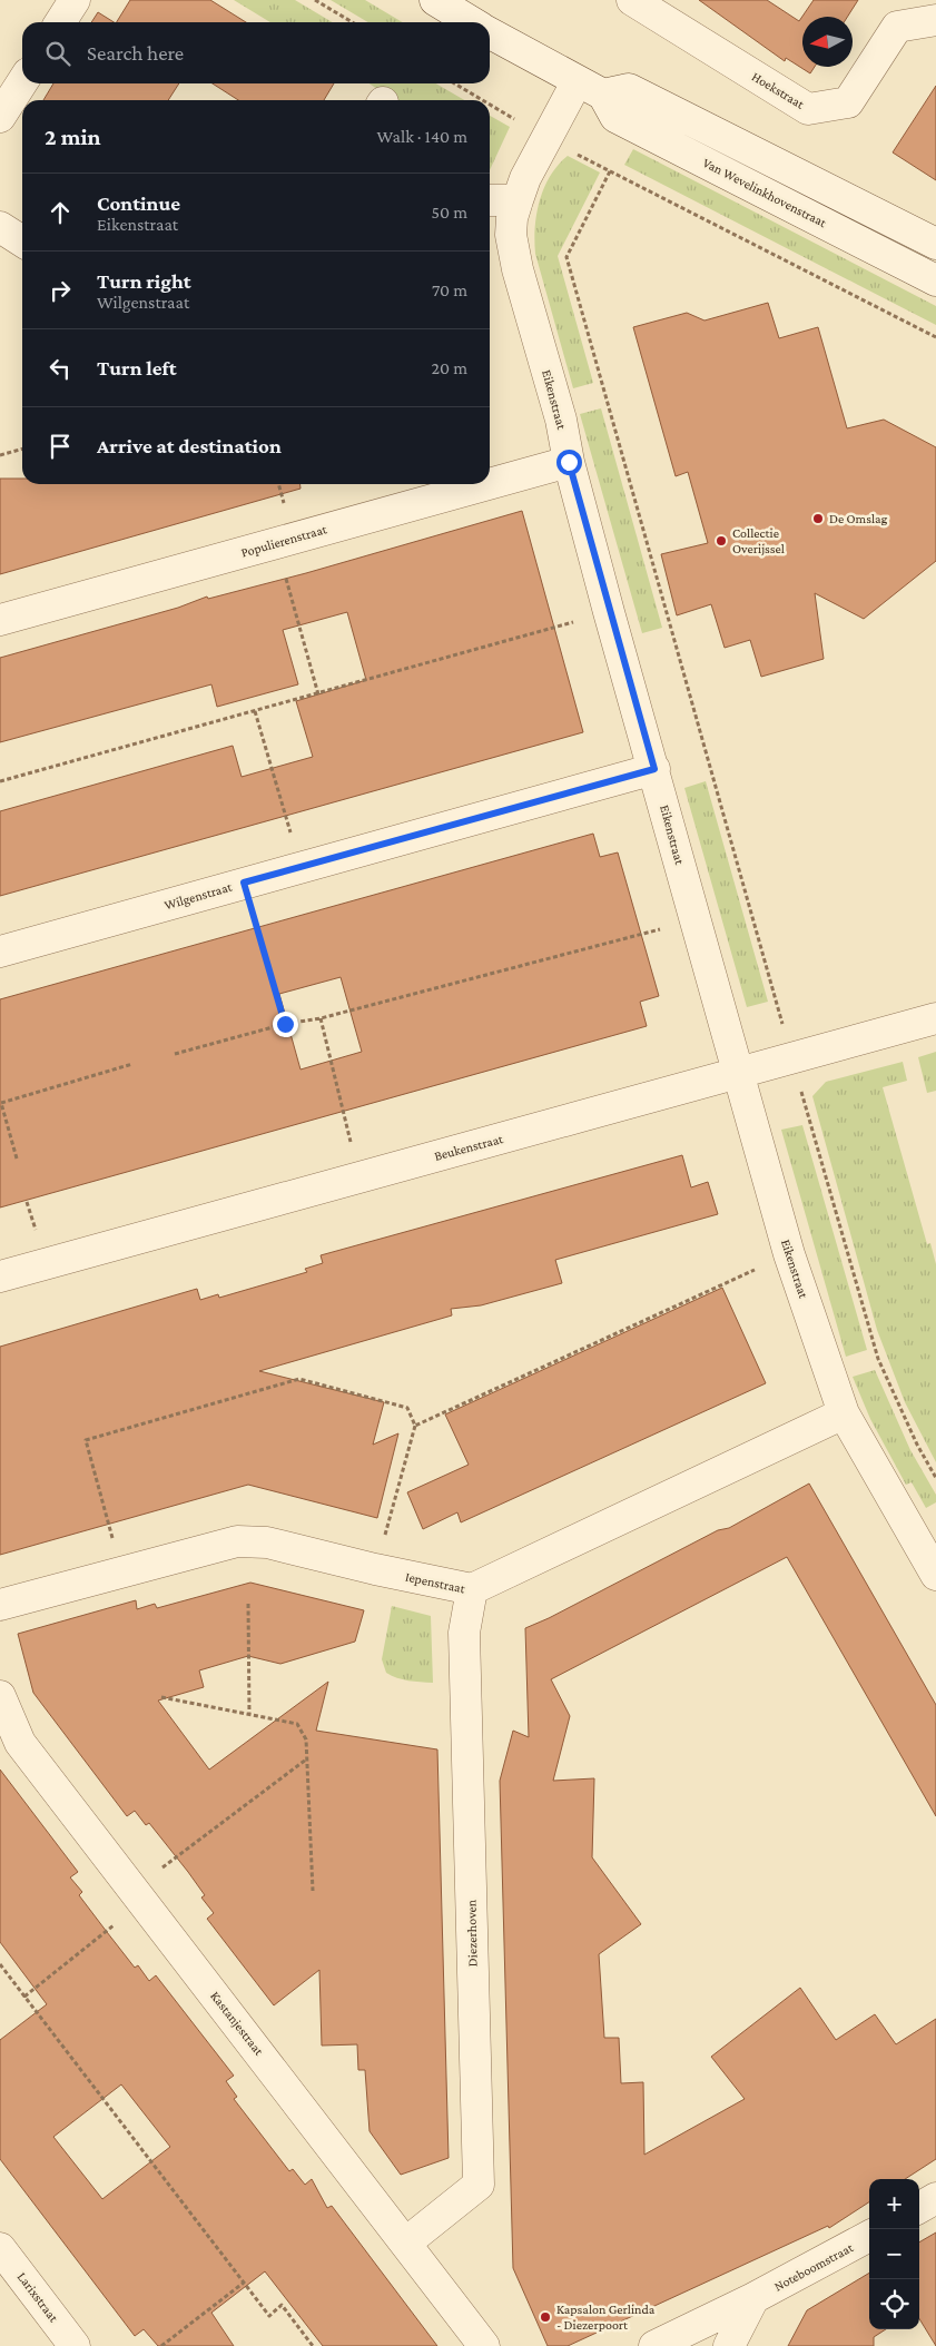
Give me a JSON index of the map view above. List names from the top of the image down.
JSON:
{
  "streets": {
    "street": [
      "Hoekstraat",
      "Van Wevelinkhovenstraat",
      "Eikenstraat",
      "Populierenstraat",
      "Wilgenstraat",
      "Beukenstraat",
      "Iepenstraat",
      "Diezerhoven",
      "Kastanjestraat",
      "Noteboomstraat",
      "Larixstraat"
    ]
  },
  "crossings": [
    ["Van Wevelinkhovenstraat", "Eikenstraat"],
    ["Eikenstraat", "Populierenstraat"],
    ["Eikenstraat", "Wilgenstraat"],
    ["Eikenstraat", "Beukenstraat"],
    ["Eikenstraat", "Iepenstraat"],
    ["Iepenstraat", "Diezerhoven"],
    ["Diezerhoven", "Kastanjestraat"]
  ],
  "places": ["De Omslag", "Collectie Overijssel", "Kapsalon Gerlinda - Diezerpoort"],
  "north": "left",
  "page": {
    "search": "Search here",
    "heading": ["2 min", "Walk · 140 m"],
    "list": [
      ["Continue", "Eikenstraat", "50 m"],
      ["Turn right", "Wilgenstraat", "70 m"],
      ["Turn left", "20 m"],
      "Arrive at destination"
    ],
    "map_buttons": ["+", "−"]
  }
}
